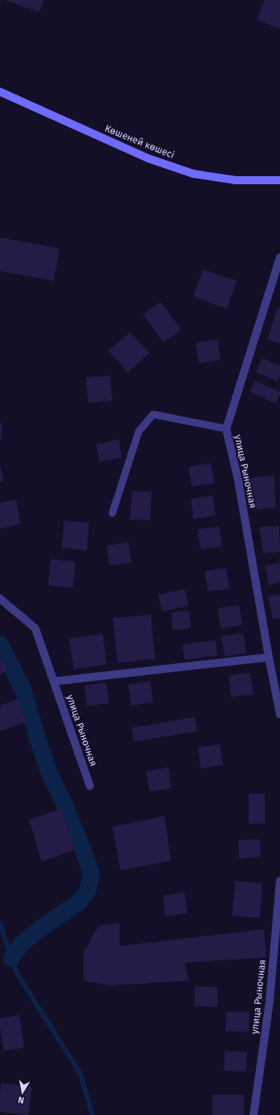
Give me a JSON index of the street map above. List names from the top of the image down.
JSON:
{
  "streets": {
    "main road": ["Көшеней көшесі"],
    "street": ["улица Рыночная"]
  },
  "north": "bottom"
}
